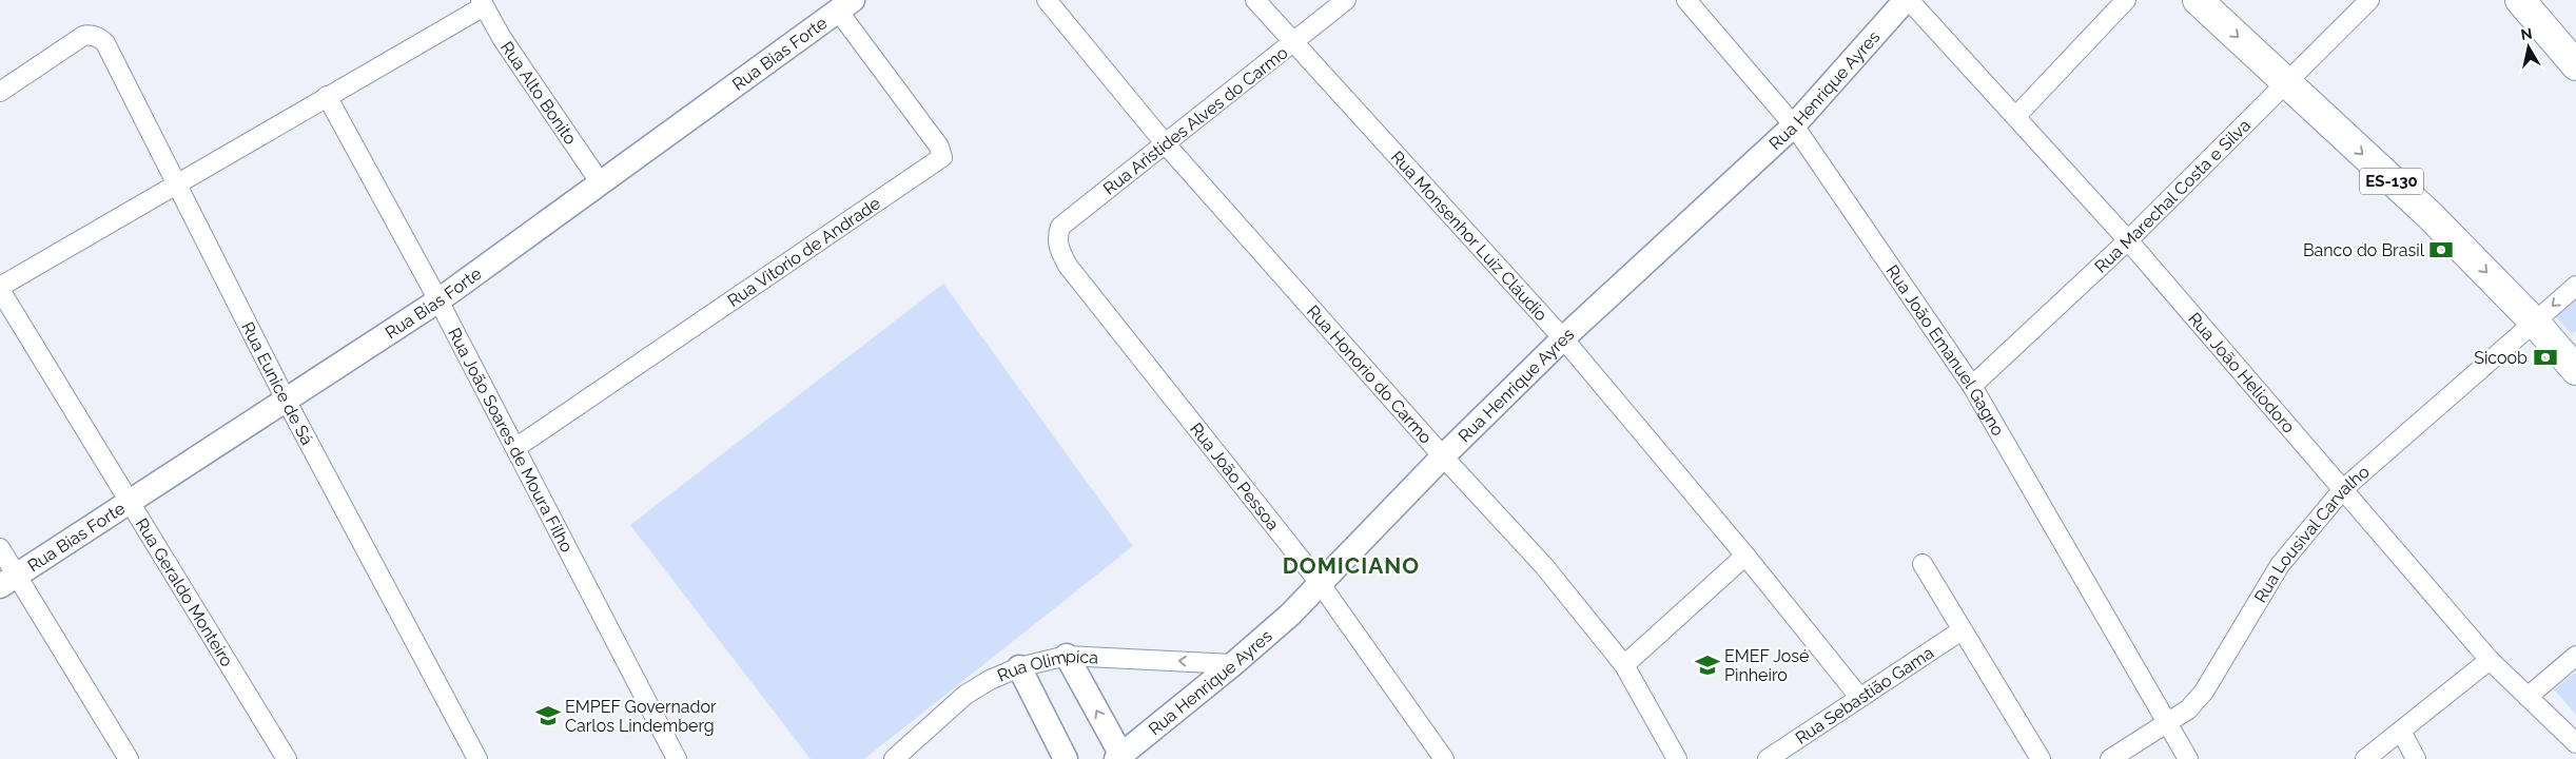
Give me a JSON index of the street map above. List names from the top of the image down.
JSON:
{
  "streets": {
    "main road": ["ES-130"],
    "street": [
      "Rua Bias Forte",
      "Rua Henrique Ayres",
      "Rua Alto Bonito",
      "Rua Aristides Alves do Carmo",
      "Rua Marechal Costa e Silva",
      "Rua Monsenhor Luiz Cláudio",
      "Rua Vitorio de Andrade",
      "Rua João Emanuel Gagno",
      "Rua João Heliodoro",
      "Rua Honorio do Carmo",
      "Rua Eunice de Sá",
      "Rua João Soares de Moura Filho",
      "Rua João Pessoa",
      "Rua Lousival Carvalho",
      "Rua Geraldo Monteiro",
      "Rua Olimpica",
      "Rua Sebastião Gama"
    ]
  },
  "crossings": [
    ["Rua Bias Forte", "Rua Alto Bonito"],
    ["Rua Bias Forte", "Rua Vitorio de Andrade"],
    ["Rua Bias Forte", "Rua Eunice de Sá"],
    ["Rua Bias Forte", "Rua João Soares de Moura Filho"],
    ["Rua Bias Forte", "Rua Geraldo Monteiro"],
    ["Rua Henrique Ayres", "Rua Monsenhor Luiz Cláudio"],
    ["Rua Henrique Ayres", "Rua João Emanuel Gagno"],
    ["Rua Henrique Ayres", "Rua João Heliodoro"],
    ["Rua Henrique Ayres", "Rua Honorio do Carmo"],
    ["Rua Henrique Ayres", "Rua João Pessoa"],
    ["Rua Henrique Ayres", "Rua Olimpica"],
    ["Rua Aristides Alves do Carmo", "Rua Monsenhor Luiz Cláudio"],
    ["Rua Aristides Alves do Carmo", "Rua Honorio do Carmo"],
    ["Rua Aristides Alves do Carmo", "Rua João Pessoa"],
    ["ES-130", "Rua Marechal Costa e Silva"],
    ["ES-130", "Rua Lousival Carvalho"],
    ["Rua Marechal Costa e Silva", "Rua João Emanuel Gagno"],
    ["Rua Marechal Costa e Silva", "Rua João Heliodoro"],
    ["Rua Monsenhor Luiz Cláudio", "Rua Sebastião Gama"],
    ["Rua Vitorio de Andrade", "Rua João Soares de Moura Filho"],
    ["Rua João Emanuel Gagno", "Rua Lousival Carvalho"],
    ["Rua João Heliodoro", "Rua Lousival Carvalho"]
  ],
  "one_way": ["Rua Olimpica"],
  "districts": ["DOMICIANO"],
  "places": {
    "bank": ["Banco do Brasil", "Sicoob"],
    "school or university": ["EMEF José Pinheiro", "EMPEF Governador Carlos Lindemberg"]
  },
  "north": "top"
}
